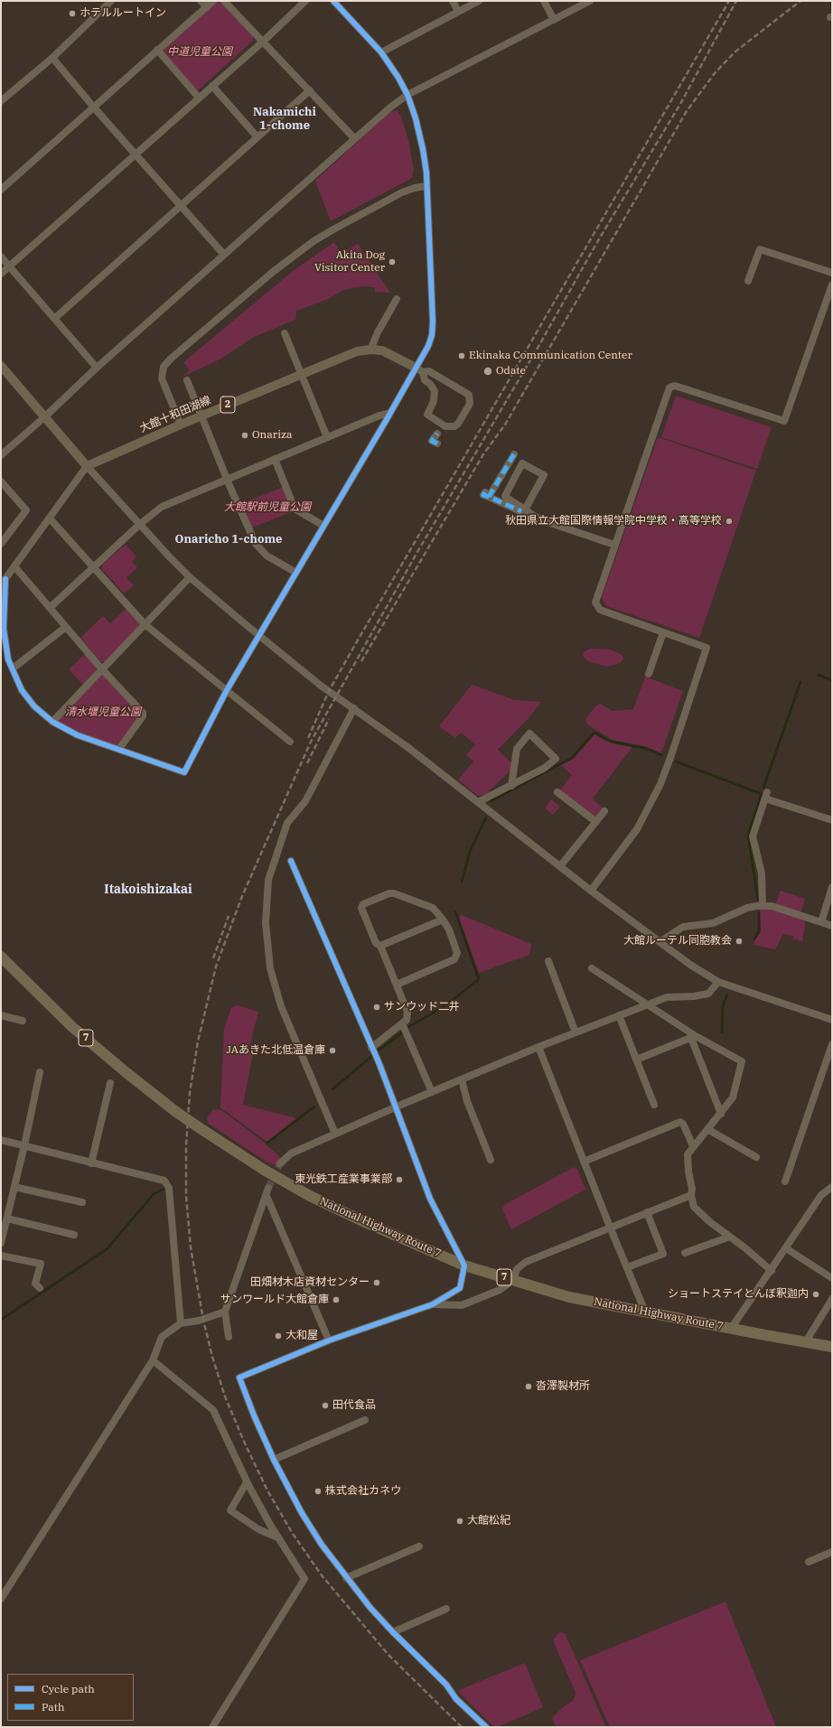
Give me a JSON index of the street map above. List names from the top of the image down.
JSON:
{
  "streets": {
    "highway": ["7", "National Highway Route 7"],
    "main road": ["2", "大館十和田湖線"]
  },
  "districts": ["Nakamichi 1-chome", "Onaricho 1-chome", "Itakoishizakai"],
  "parks": ["中道児童公園", "大館駅前児童公園", "清水堰児童公園"],
  "places": [
    "ホテルルートイン",
    "Akita Dog Visitor Center",
    "Ekinaka Communication Center",
    "Odate",
    "Onariza",
    "秋田県立大館国際情報学院中学校・高等学校",
    "大館ルーテル同胞教会",
    "サンウッド二井",
    "JAあきた北低温倉庫",
    "東光鉄工産業事業部",
    "田畑材木店資材センター",
    "ショートステイとんぼ釈迦内",
    "サンワールド大館倉庫",
    "大和屋",
    "沓澤製材所",
    "田代食品",
    "株式会社カネウ",
    "大館松紀"
  ],
  "legend": ["Cycle path", "Path"]
}
